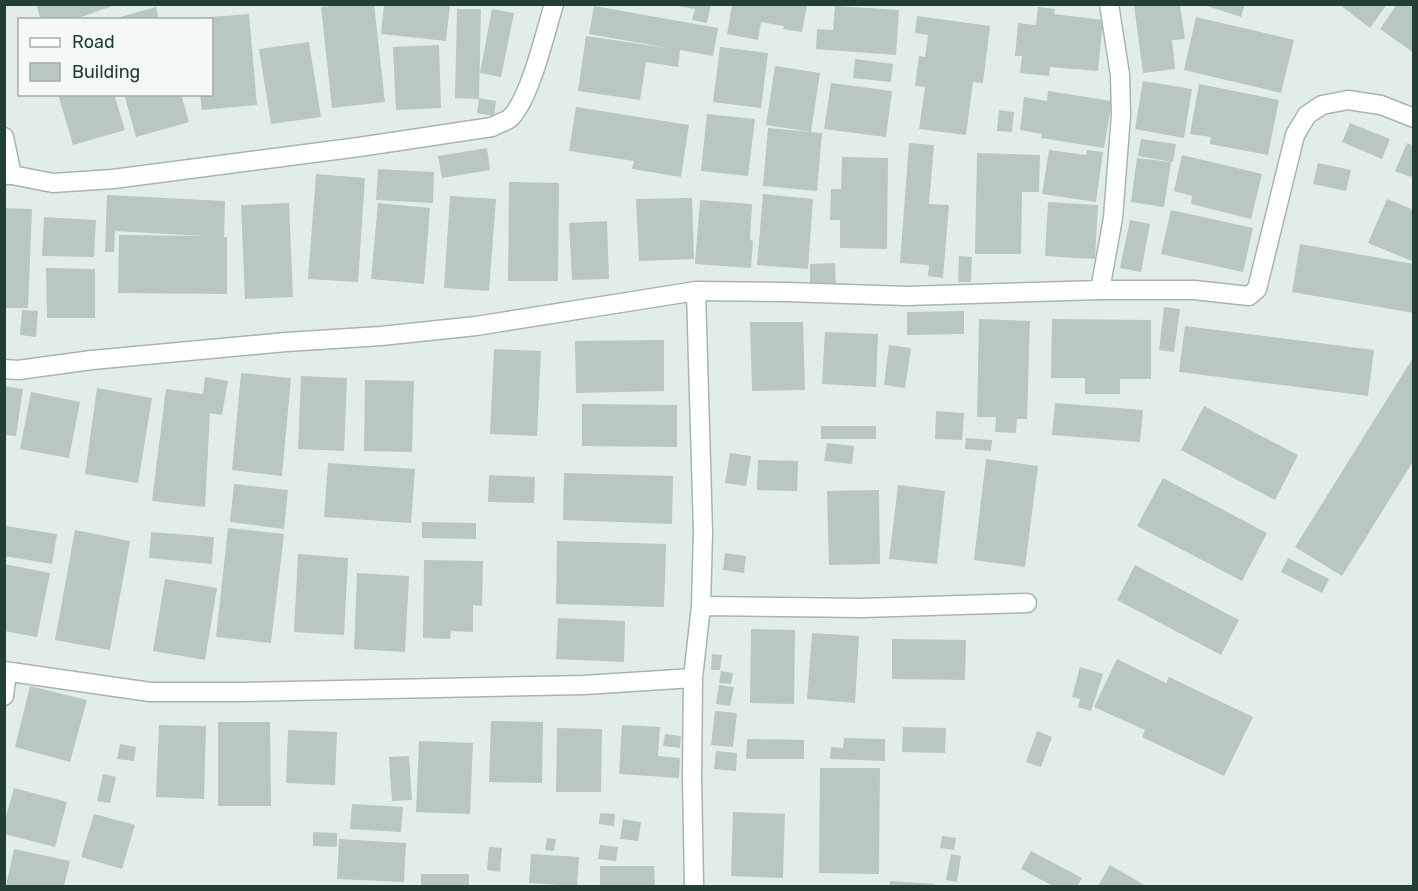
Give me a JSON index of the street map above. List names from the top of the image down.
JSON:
{
  "legend": ["Road", "Building"]
}
